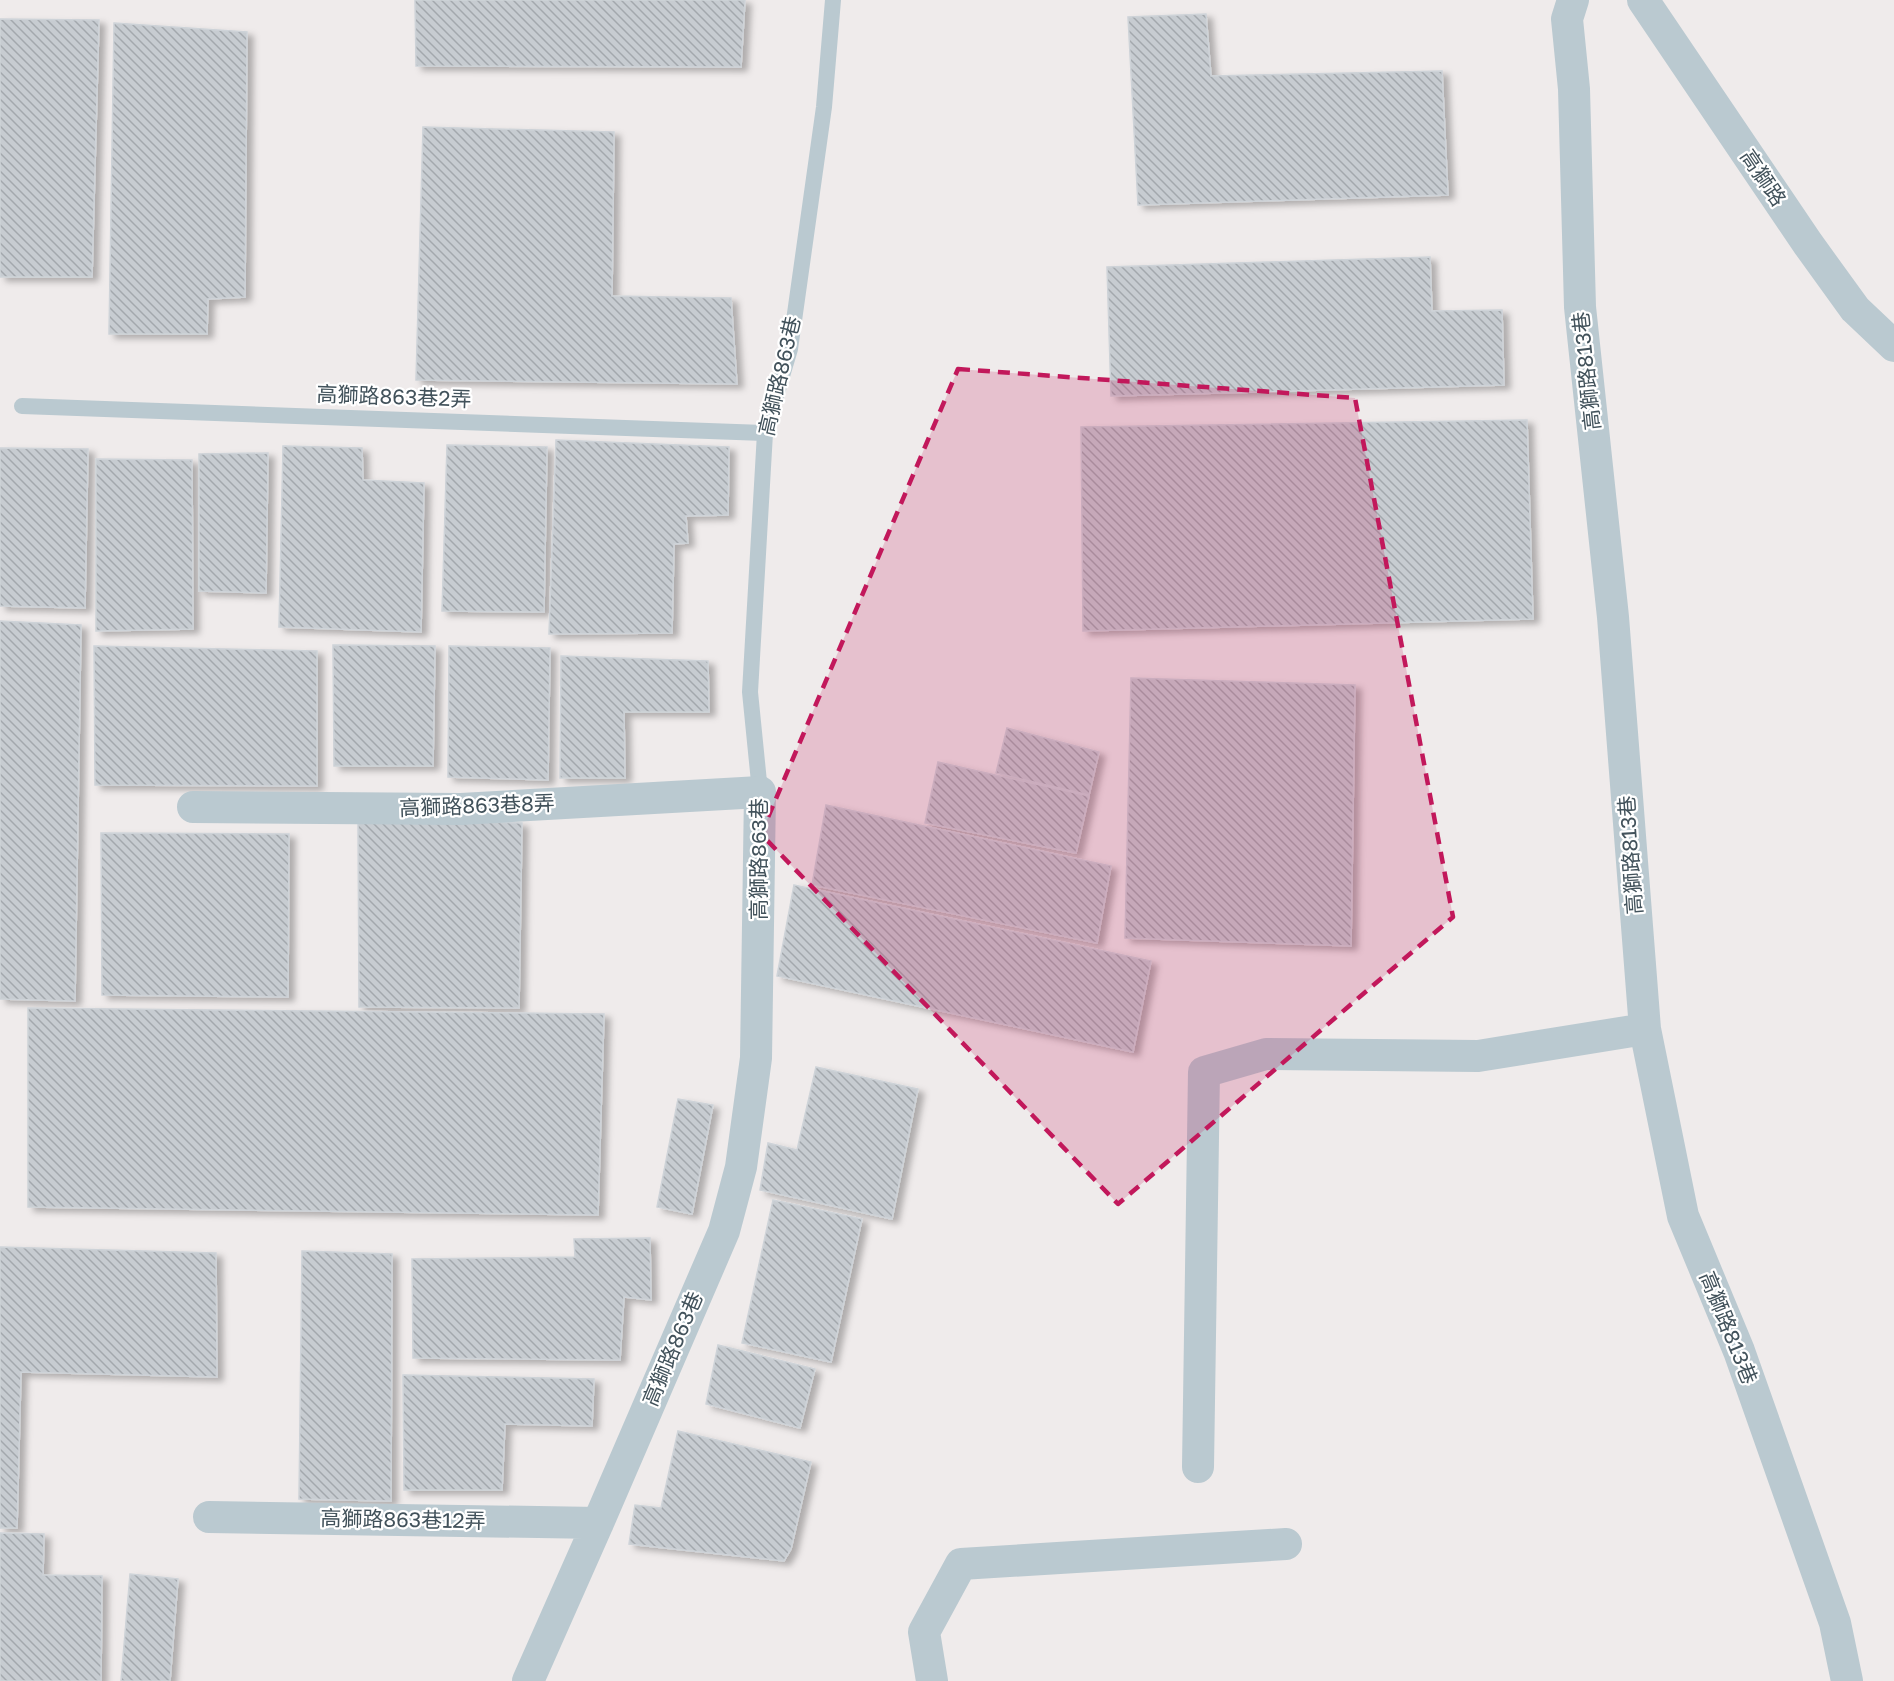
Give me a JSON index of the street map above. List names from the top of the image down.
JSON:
{
  "streets": {
    "street": [
      "高獅路",
      "高獅路813巷",
      "高獅路863巷",
      "高獅路863巷8弄",
      "高獅路863巷12弄"
    ],
    "lane": ["高獅路863巷2弄"]
  },
  "crossings": [
    ["高獅路863巷", "高獅路863巷2弄"],
    ["高獅路863巷", "高獅路863巷8弄"],
    ["高獅路863巷", "高獅路863巷12弄"]
  ]
}
